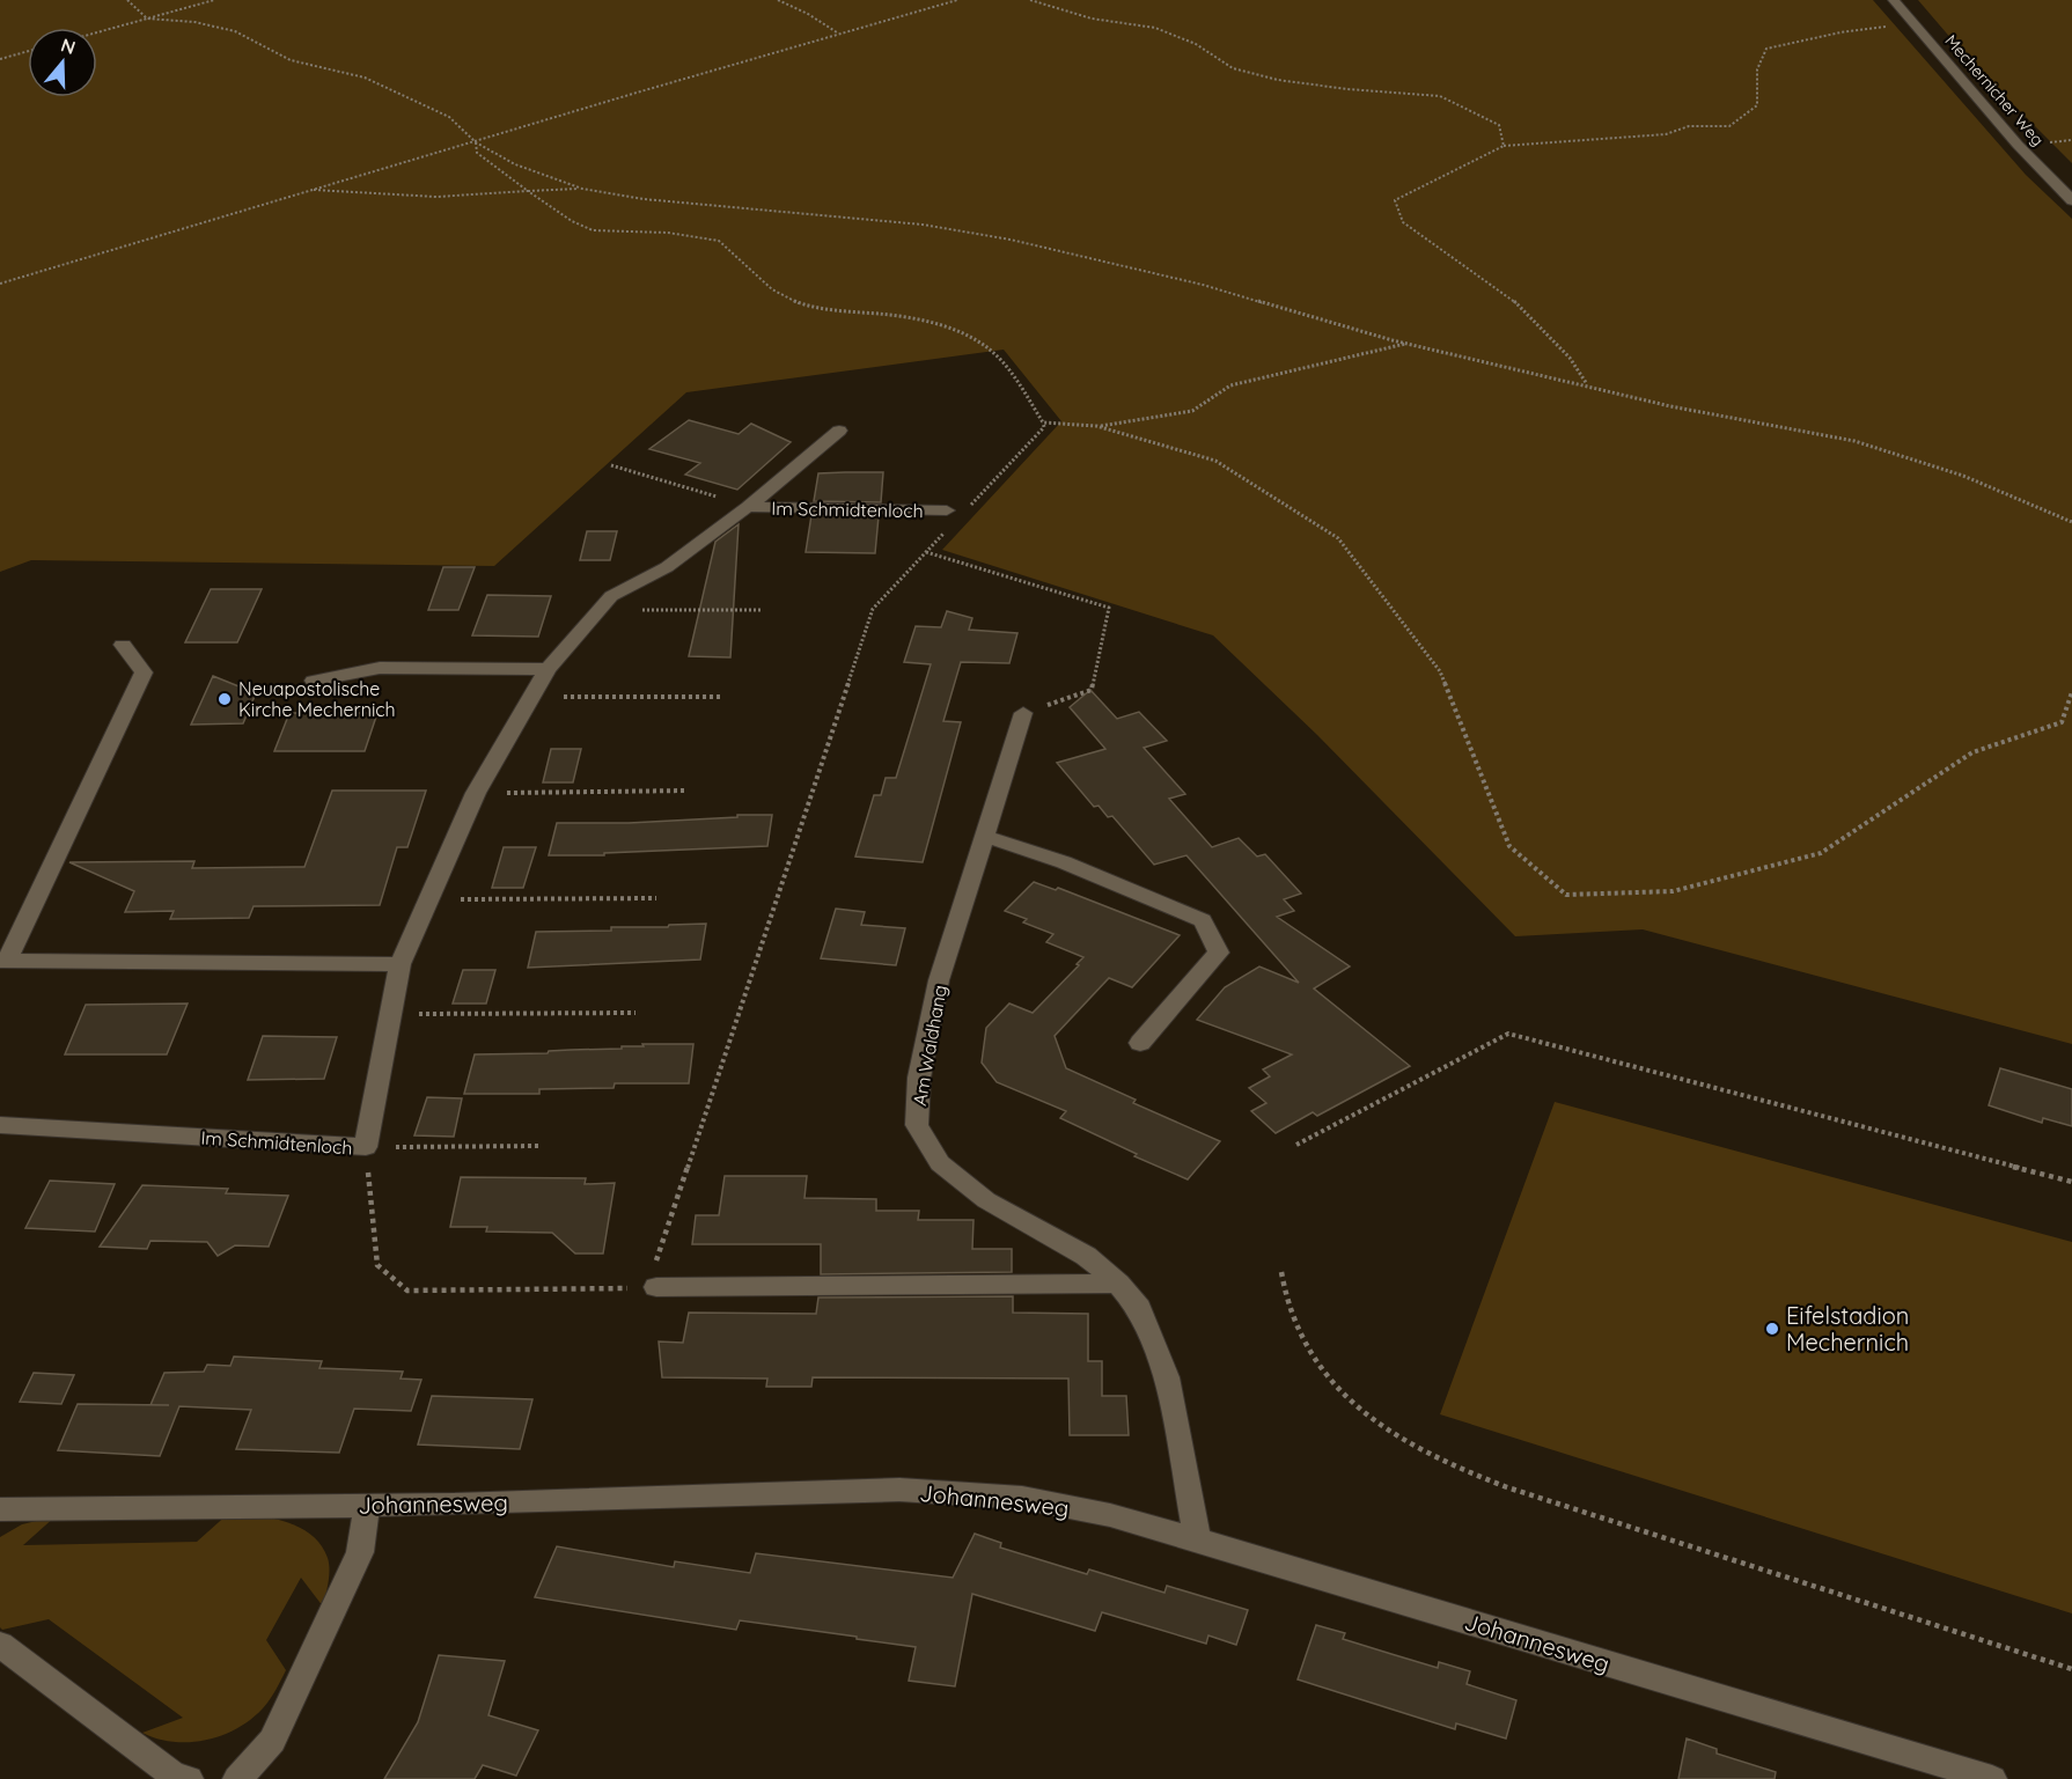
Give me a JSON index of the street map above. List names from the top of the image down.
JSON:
{
  "streets": {
    "street": [
      "Mechernicher Weg",
      "Im Schmidtenloch",
      "Am Waldhang",
      "Johannesweg"
    ]
  },
  "crossings": [
    ["Am Waldhang", "Johannesweg"]
  ],
  "places": ["Neuapostolische Kirche Mechernich", "Eifelstadion Mechernich"],
  "north": "top"
}
